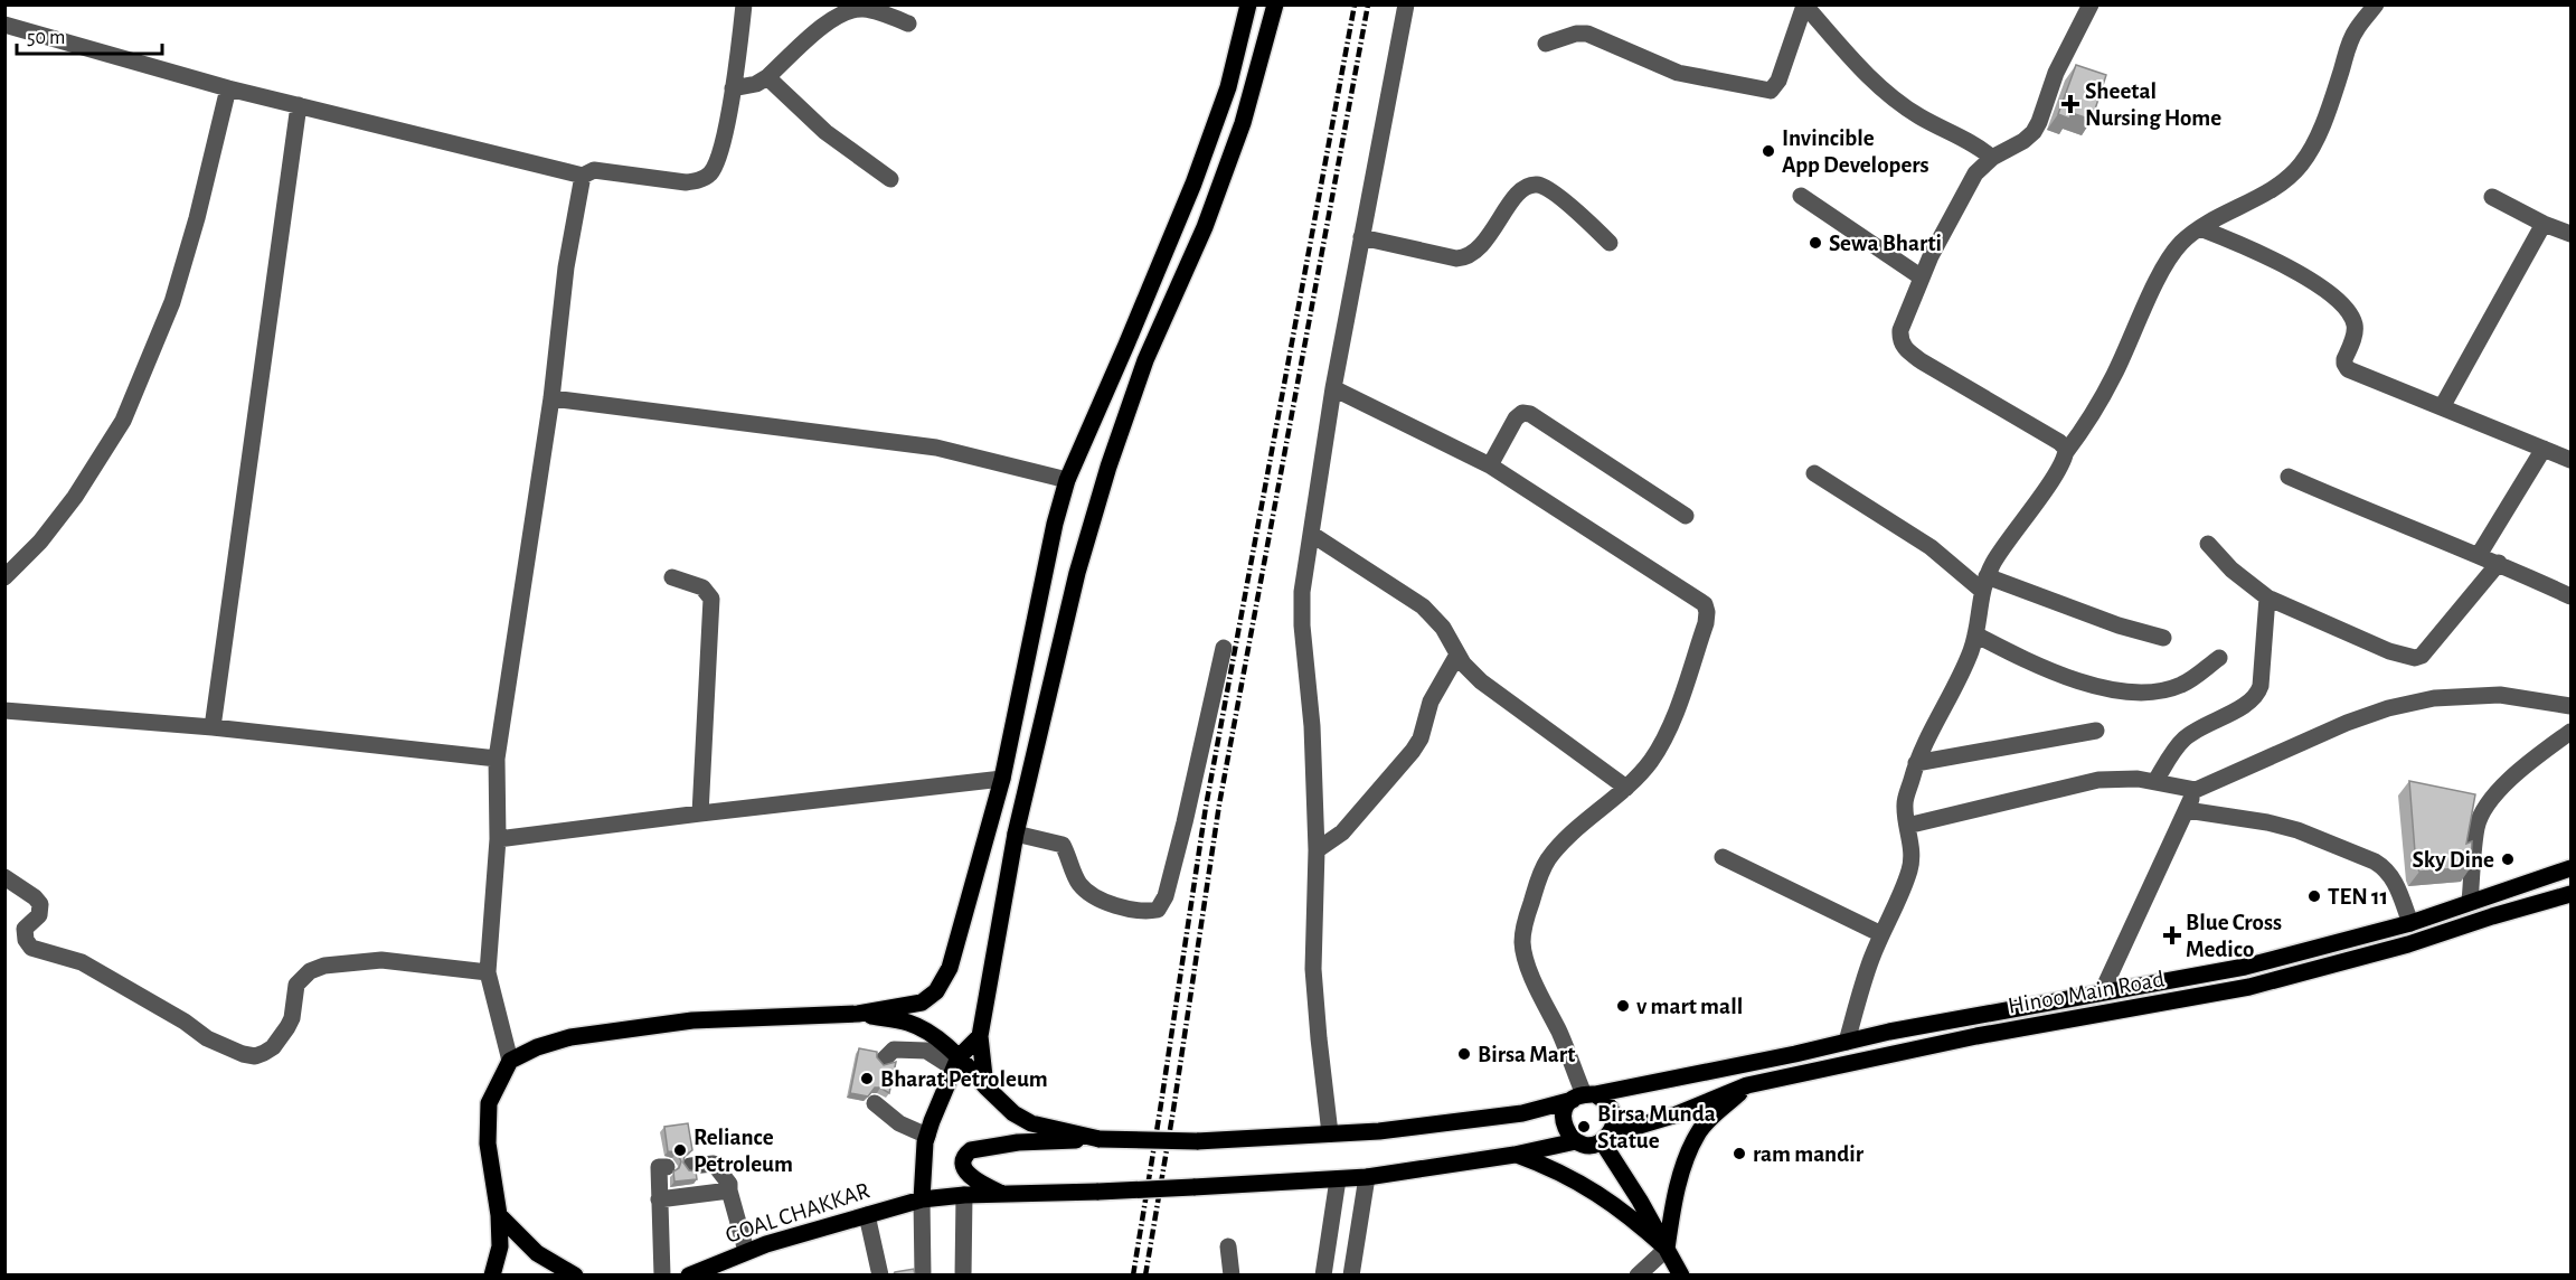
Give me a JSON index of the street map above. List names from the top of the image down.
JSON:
{
  "streets": {
    "main road": ["Hinoo Main Road", "GOAL CHAKKAR"]
  },
  "crossings": [
    ["Hinoo Main Road", "GOAL CHAKKAR"]
  ],
  "places": {
    "health": ["Sheetal Nursing Home", "Blue Cross Medico"],
    "other": [
      "Invincible App Developers",
      "Sewa Bharti",
      "Sky Dine",
      "TEN 11",
      "v mart mall",
      "Birsa Mart",
      "Bharat Petroleum",
      "Birsa Munda Statue",
      "Reliance Petroleum",
      "ram mandir"
    ]
  },
  "scale_bar": "50 m"
}
